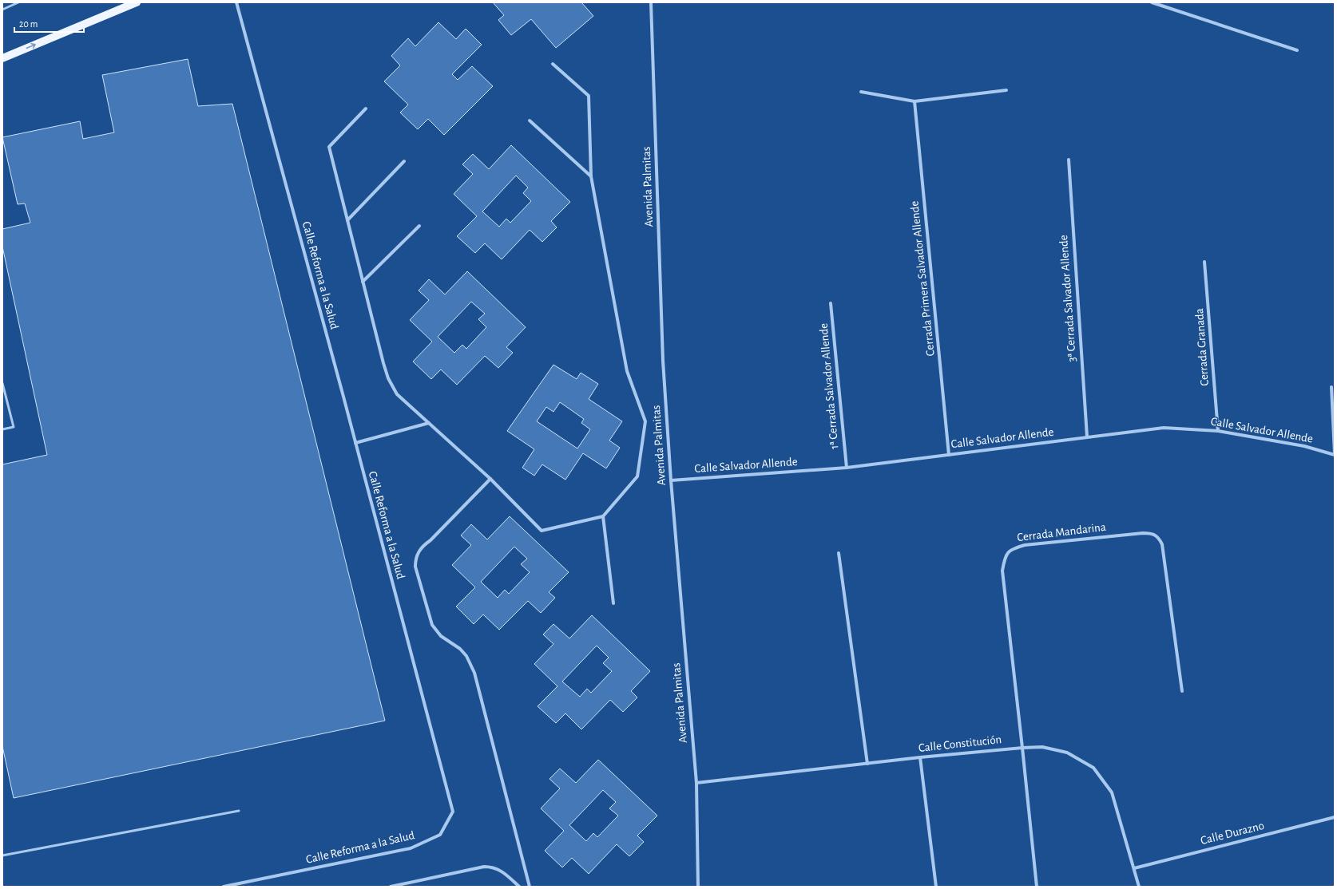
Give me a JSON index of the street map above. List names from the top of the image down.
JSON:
{
  "streets": {
    "street": [
      "Avenida Palmitas",
      "Calle Reforma a la Salud",
      "Cerrada Primera Salvador Allende",
      "3ª Cerrada Salvador Allende",
      "Cerrada Granada",
      "1ª Cerrada Salvador Allende",
      "Calle Salvador Allende",
      "Cerrada Mandarina",
      "Calle Constitución",
      "Calle Durazno"
    ]
  },
  "crossings": [
    ["Avenida Palmitas", "Calle Salvador Allende"],
    ["Avenida Palmitas", "Calle Constitución"],
    ["Cerrada Primera Salvador Allende", "Calle Salvador Allende"],
    ["3ª Cerrada Salvador Allende", "Calle Salvador Allende"],
    ["Cerrada Granada", "Calle Salvador Allende"],
    ["1ª Cerrada Salvador Allende", "Calle Salvador Allende"],
    ["Cerrada Mandarina", "Calle Constitución"],
    ["Calle Constitución", "Calle Durazno"]
  ],
  "scale_bar": "20 m"
}
